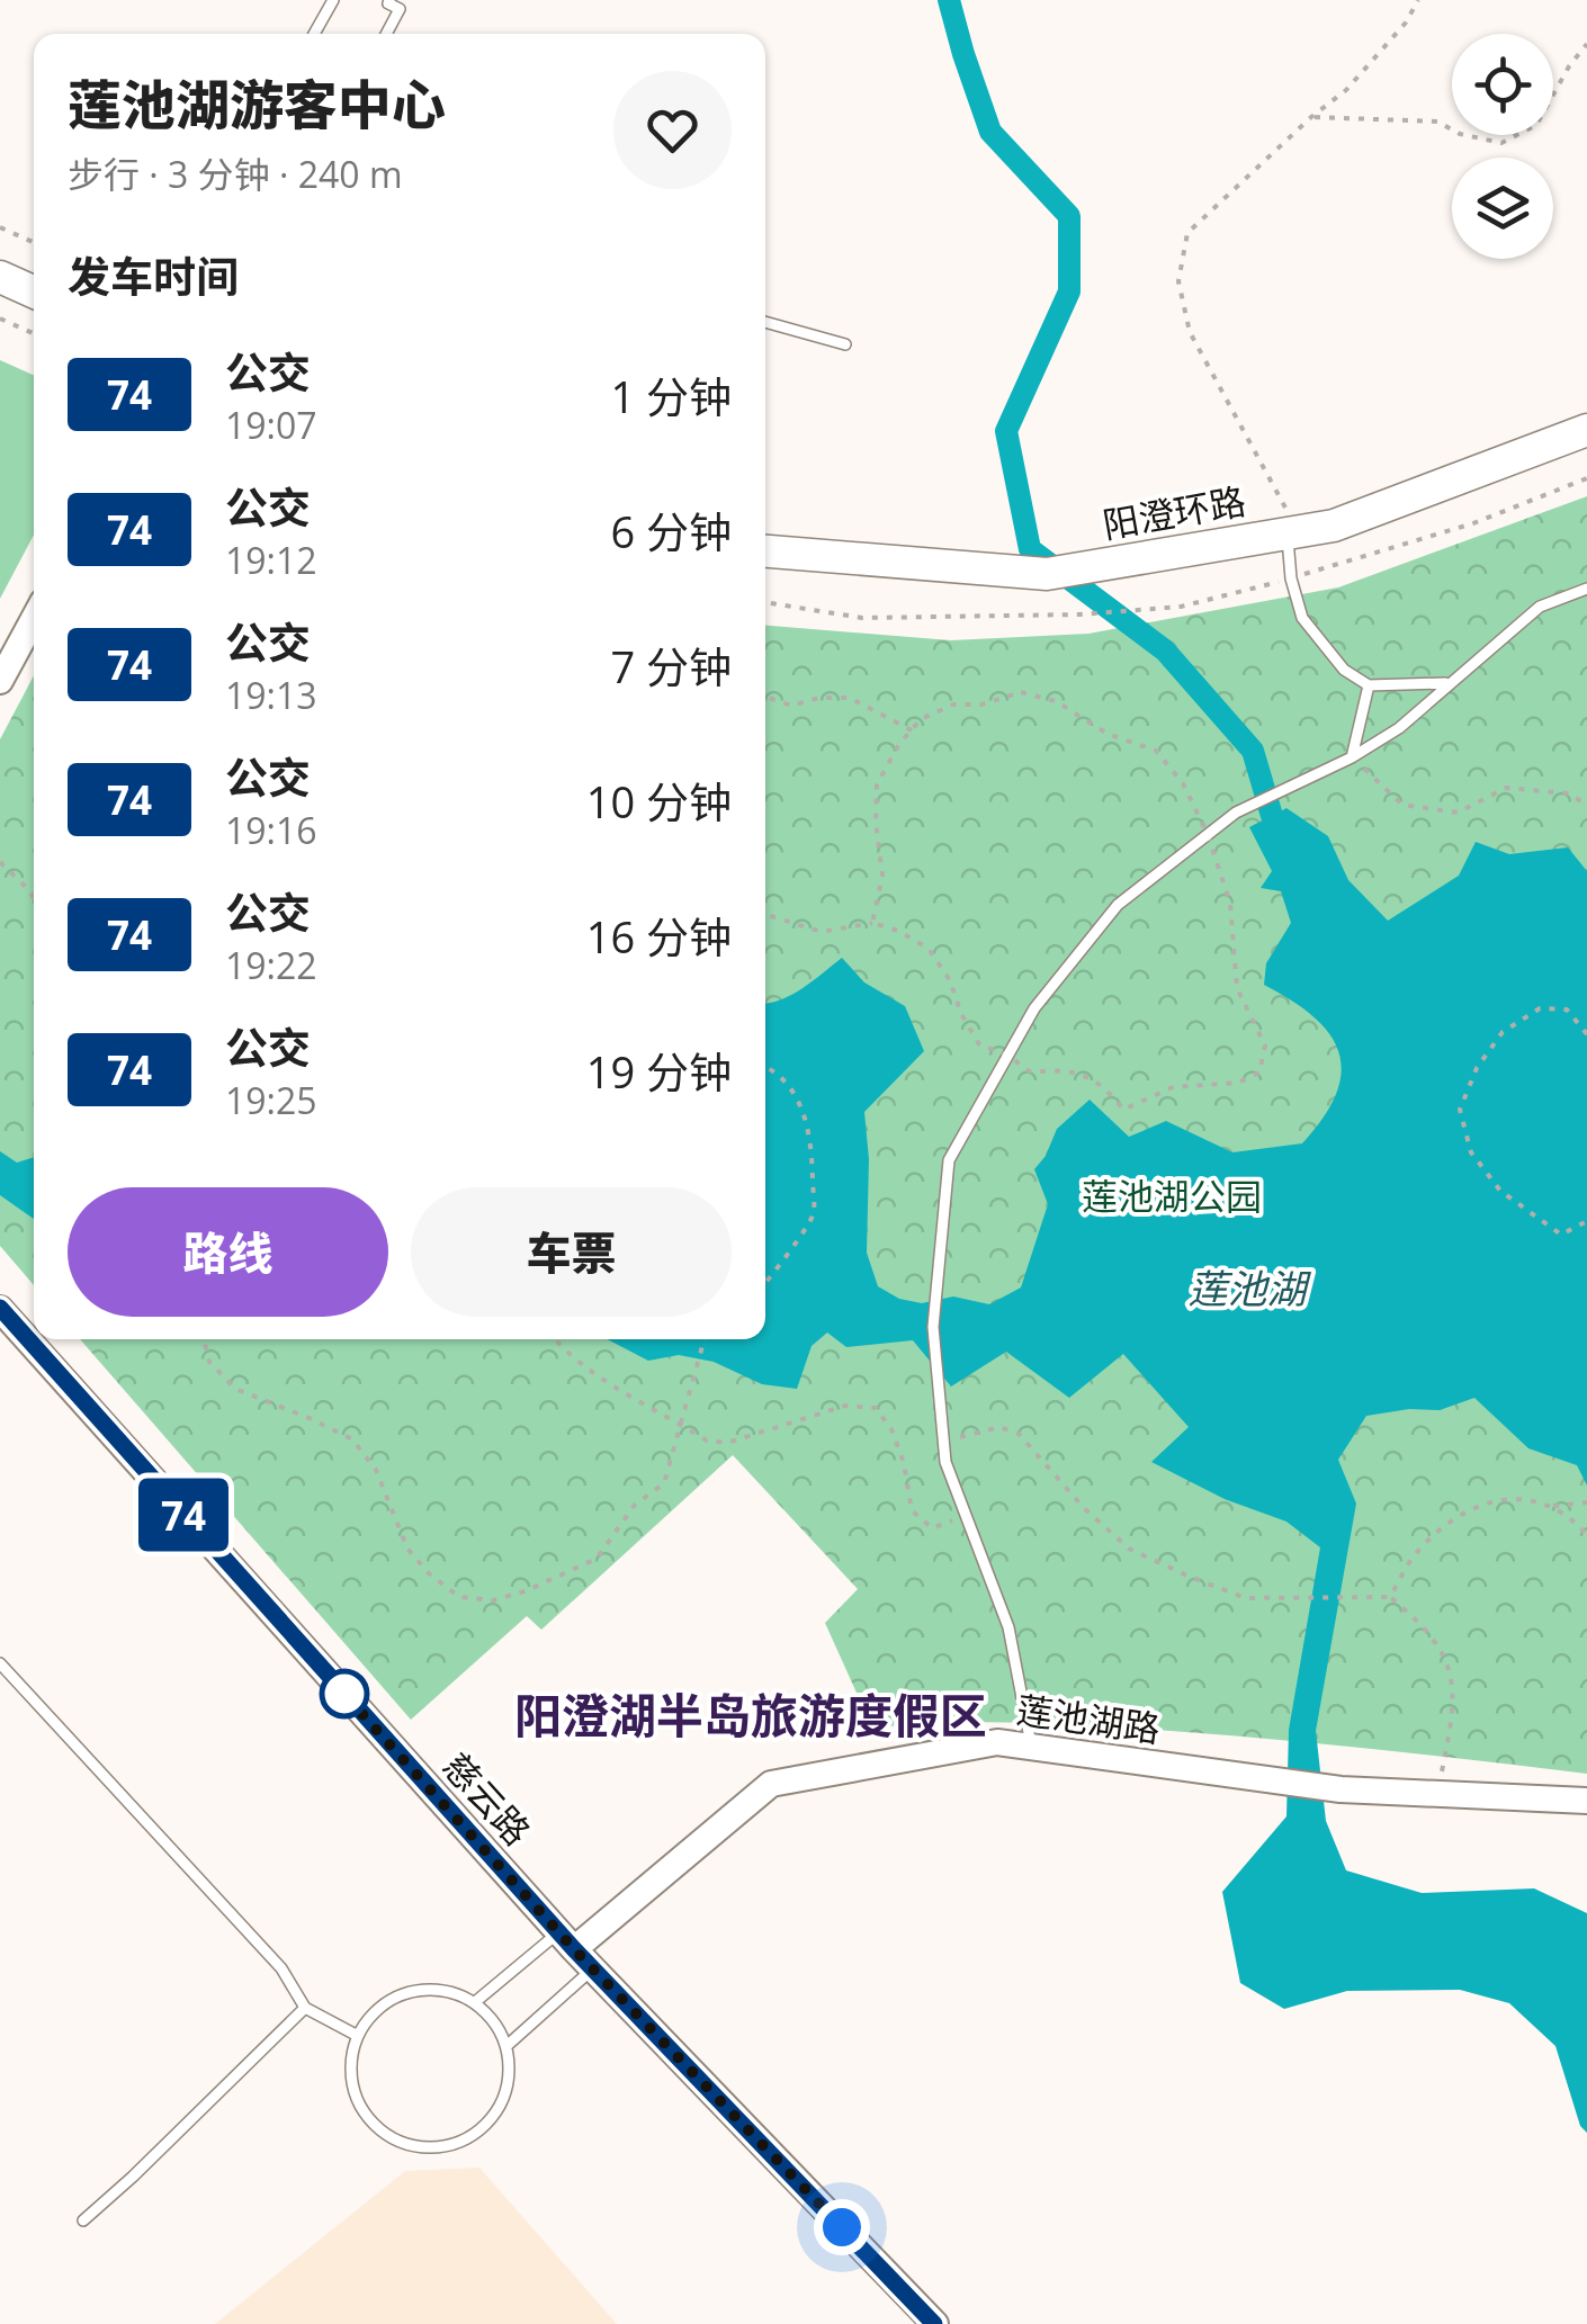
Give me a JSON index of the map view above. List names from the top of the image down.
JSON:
{
  "streets": {
    "main road": ["阳澄环路"],
    "street": ["莲池湖路", "慈云路"]
  },
  "crossings": [
    ["莲池湖路", "慈云路"]
  ],
  "districts": ["阳澄湖半岛旅游度假区"],
  "water": ["莲池湖"],
  "parks": ["莲池湖公园"],
  "lines": ["bus line 74"],
  "page": {
    "on_map": "74",
    "heading": [
      ["莲池湖游客中心", "步行 · 3 分钟 · 240 m"],
      "发车时间"
    ],
    "list": [
      {
        "mark": "74",
        "name": "公交",
        "note": "19:07",
        "value": "1 分钟"
      },
      {
        "mark": "74",
        "name": "公交",
        "note": "19:12",
        "value": "6 分钟"
      },
      {
        "mark": "74",
        "name": "公交",
        "note": "19:13",
        "value": "7 分钟"
      },
      {
        "mark": "74",
        "name": "公交",
        "note": "19:16",
        "value": "10 分钟"
      },
      {
        "mark": "74",
        "name": "公交",
        "note": "19:22",
        "value": "16 分钟"
      },
      {
        "mark": "74",
        "name": "公交",
        "note": "19:25",
        "value": "19 分钟"
      }
    ],
    "buttons": ["路线", "车票"]
  }
}
